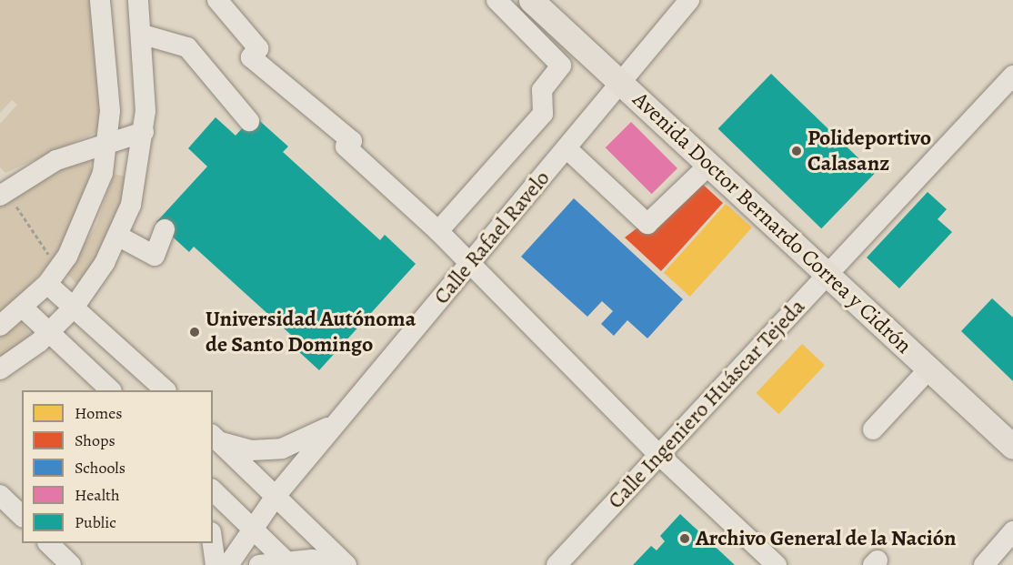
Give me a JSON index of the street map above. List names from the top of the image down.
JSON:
{
  "streets": {
    "main road": ["Avenida Doctor Bernardo Correa y Cidrón"],
    "street": ["Calle Rafael Ravelo", "Calle Ingeniero Huáscar Tejeda"]
  },
  "crossings": [
    ["Avenida Doctor Bernardo Correa y Cidrón", "Calle Rafael Ravelo"],
    ["Avenida Doctor Bernardo Correa y Cidrón", "Calle Ingeniero Huáscar Tejeda"]
  ],
  "places": ["Polideportivo Calasanz", "Universidad Autónoma de Santo Domingo", "Archivo General de la Nación"],
  "legend": [
    "Homes",
    "Shops",
    "Schools",
    "Health",
    "Public"
  ]
}
